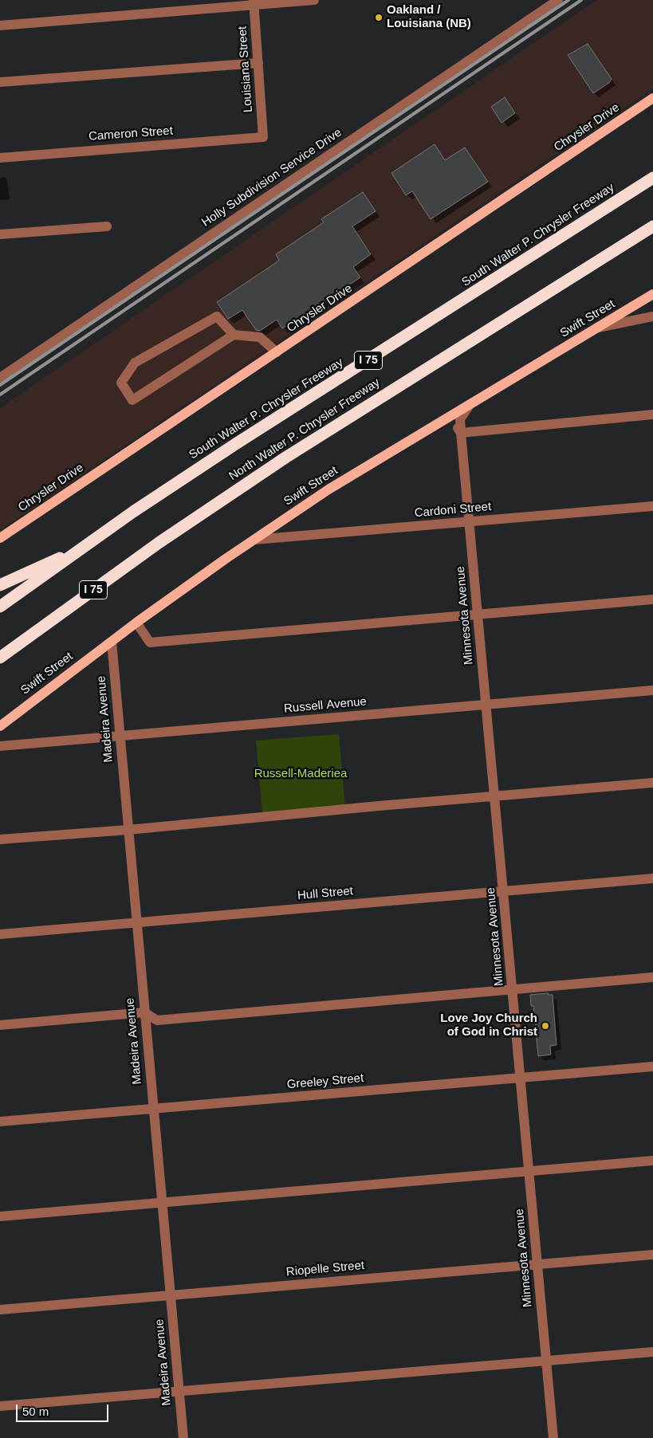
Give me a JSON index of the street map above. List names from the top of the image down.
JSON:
{
  "streets": {
    "highway": ["South Walter P. Chrysler Freeway", "I 75", "North Walter P. Chrysler Freeway"],
    "main road": ["Chrysler Drive", "Swift Street"],
    "street": [
      "Louisiana Street",
      "Cameron Street",
      "Holly Subdivision Service Drive",
      "Cardoni Street",
      "Minnesota Avenue",
      "Russell Avenue",
      "Madeira Avenue",
      "Hull Street",
      "Greeley Street",
      "Riopelle Street"
    ]
  },
  "crossings": [
    ["Louisiana Street", "Cameron Street"],
    ["Swift Street", "Cardoni Street"],
    ["Swift Street", "Minnesota Avenue"],
    ["Swift Street", "Madeira Avenue"],
    ["Cardoni Street", "Minnesota Avenue"],
    ["Minnesota Avenue", "Russell Avenue"],
    ["Minnesota Avenue", "Hull Street"],
    ["Minnesota Avenue", "Greeley Street"],
    ["Minnesota Avenue", "Riopelle Street"],
    ["Russell Avenue", "Madeira Avenue"],
    ["Madeira Avenue", "Hull Street"],
    ["Madeira Avenue", "Greeley Street"],
    ["Madeira Avenue", "Riopelle Street"]
  ],
  "parks": ["Russell-Maderiea"],
  "places": ["Oakland / Louisiana (NB)", "Love Joy Church of God in Christ"],
  "scale_bar": "50 m"
}
